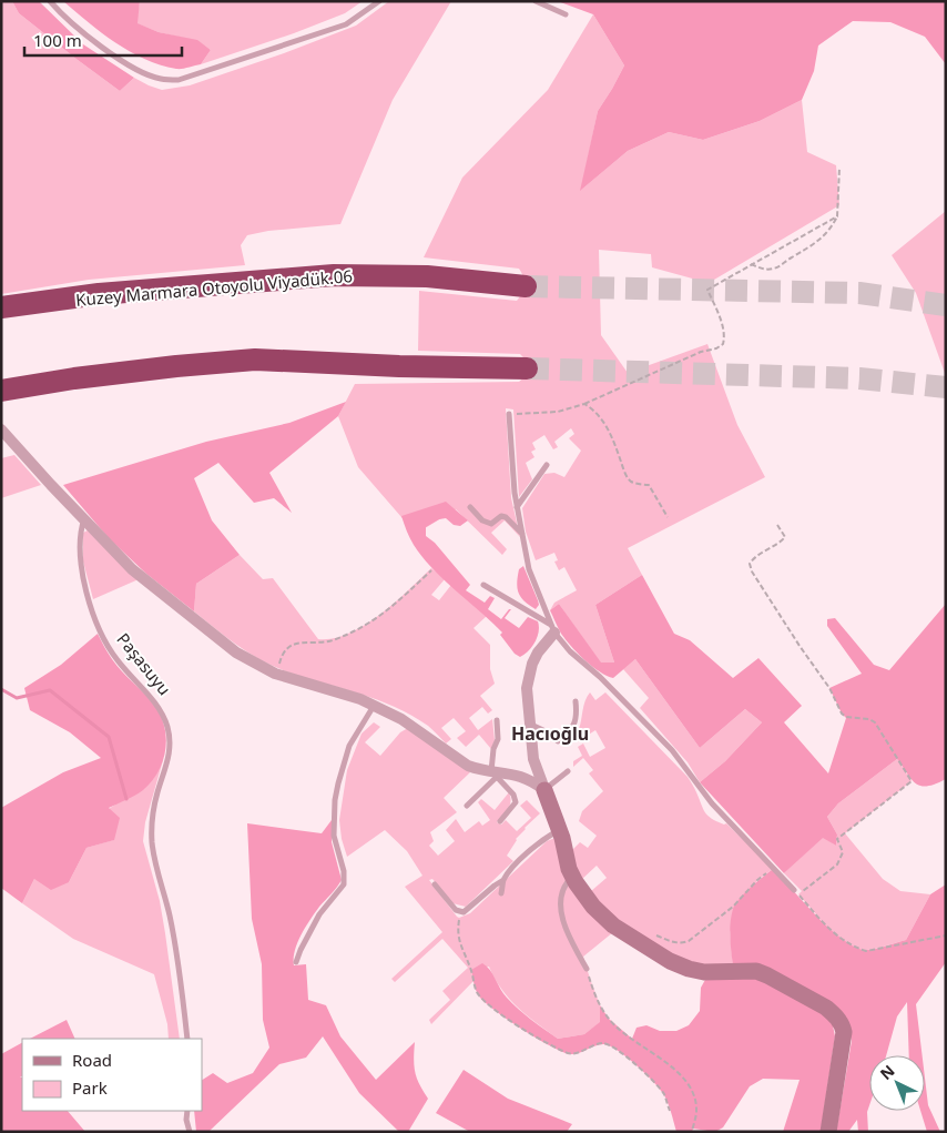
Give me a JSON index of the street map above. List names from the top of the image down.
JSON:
{
  "streets": {
    "highway": ["Kuzey Marmara Otoyolu Viyadük.06"],
    "lane": ["Paşasuyu"]
  },
  "districts": ["Hacıoğlu"],
  "legend": ["Road", "Park"],
  "scale_bar": "100 m",
  "north": "top left"
}
